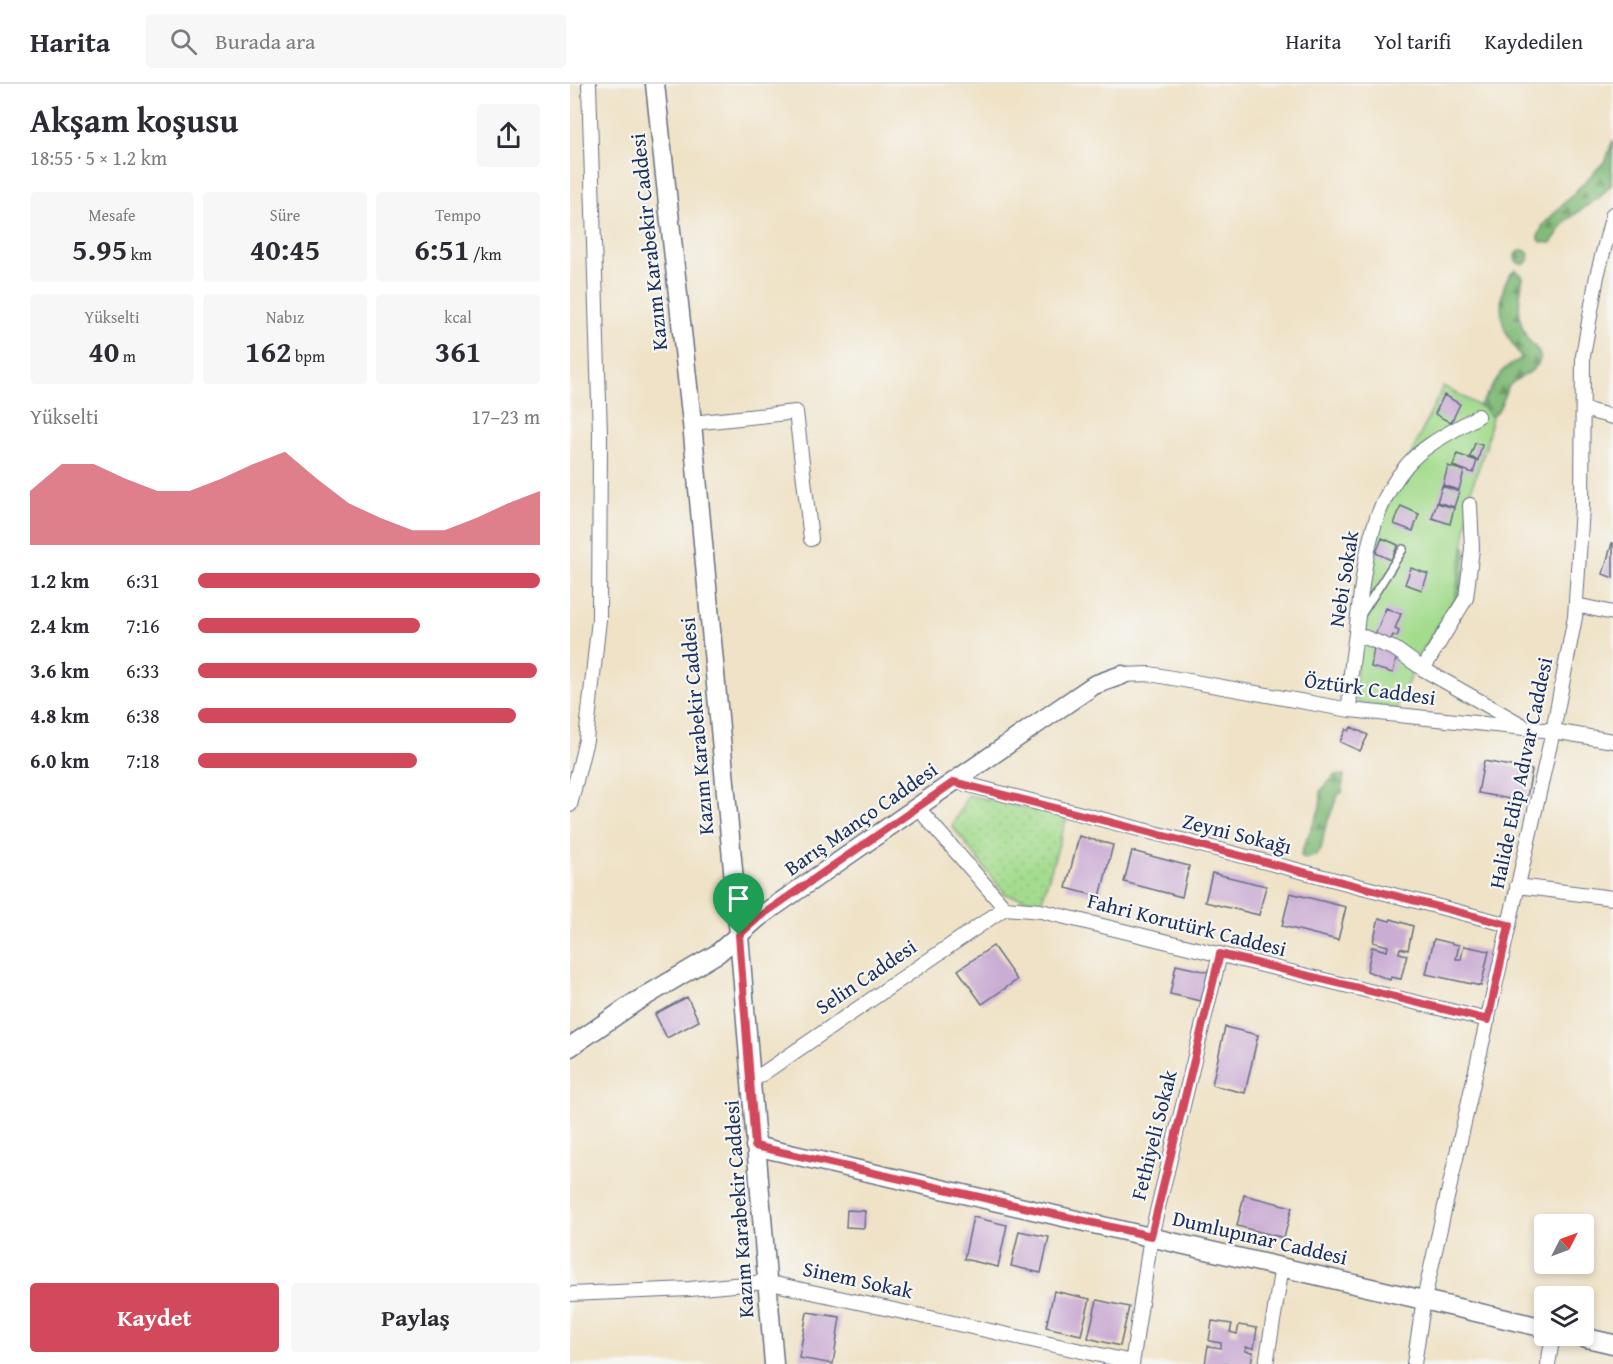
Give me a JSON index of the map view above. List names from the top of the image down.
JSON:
{
  "streets": {
    "street": [
      "Kazım Karabekir Caddesi",
      "Nebi Sokak",
      "Öztürk Caddesi",
      "Halide Edip Adıvar Caddesi",
      "Barış Manço Caddesi",
      "Zeyni Sokağı",
      "Fahri Korutürk Caddesi",
      "Selin Caddesi",
      "Fethiyeli Sokak",
      "Dumlupınar Caddesi",
      "Sinem Sokak"
    ]
  },
  "crossings": [
    ["Kazım Karabekir Caddesi", "Barış Manço Caddesi"],
    ["Kazım Karabekir Caddesi", "Selin Caddesi"],
    ["Kazım Karabekir Caddesi", "Dumlupınar Caddesi"],
    ["Kazım Karabekir Caddesi", "Sinem Sokak"],
    ["Nebi Sokak", "Öztürk Caddesi"],
    ["Öztürk Caddesi", "Halide Edip Adıvar Caddesi"],
    ["Öztürk Caddesi", "Barış Manço Caddesi"],
    ["Halide Edip Adıvar Caddesi", "Zeyni Sokağı"],
    ["Halide Edip Adıvar Caddesi", "Fahri Korutürk Caddesi"],
    ["Halide Edip Adıvar Caddesi", "Dumlupınar Caddesi"],
    ["Barış Manço Caddesi", "Zeyni Sokağı"],
    ["Fahri Korutürk Caddesi", "Selin Caddesi"],
    ["Fahri Korutürk Caddesi", "Fethiyeli Sokak"],
    ["Fethiyeli Sokak", "Dumlupınar Caddesi"],
    ["Fethiyeli Sokak", "Sinem Sokak"]
  ],
  "north": "top right",
  "page": {
    "header": "Harita",
    "search": "Burada ara",
    "nav": ["Harita", "Yol tarifi", "Kaydedilen"],
    "heading": ["Akşam koşusu", "18:55 · 5 × 1.2 km"],
    "stats": [
      ["Mesafe", "5.95 km"],
      ["Süre", "40:45"],
      ["Tempo", "6:51 /km"],
      ["Yükselti", "40 m"],
      ["Nabız", "162 bpm"],
      ["kcal", "361"]
    ],
    "chart": ["Yükselti", "17–23 m"],
    "list": [
      {
        "name": "1.2 km",
        "note": "6:31"
      },
      {
        "name": "2.4 km",
        "note": "7:16"
      },
      {
        "name": "3.6 km",
        "note": "6:33"
      },
      {
        "name": "4.8 km",
        "note": "6:38"
      },
      {
        "name": "6.0 km",
        "note": "7:18"
      }
    ],
    "buttons": ["Kaydet", "Paylaş"]
  }
}
